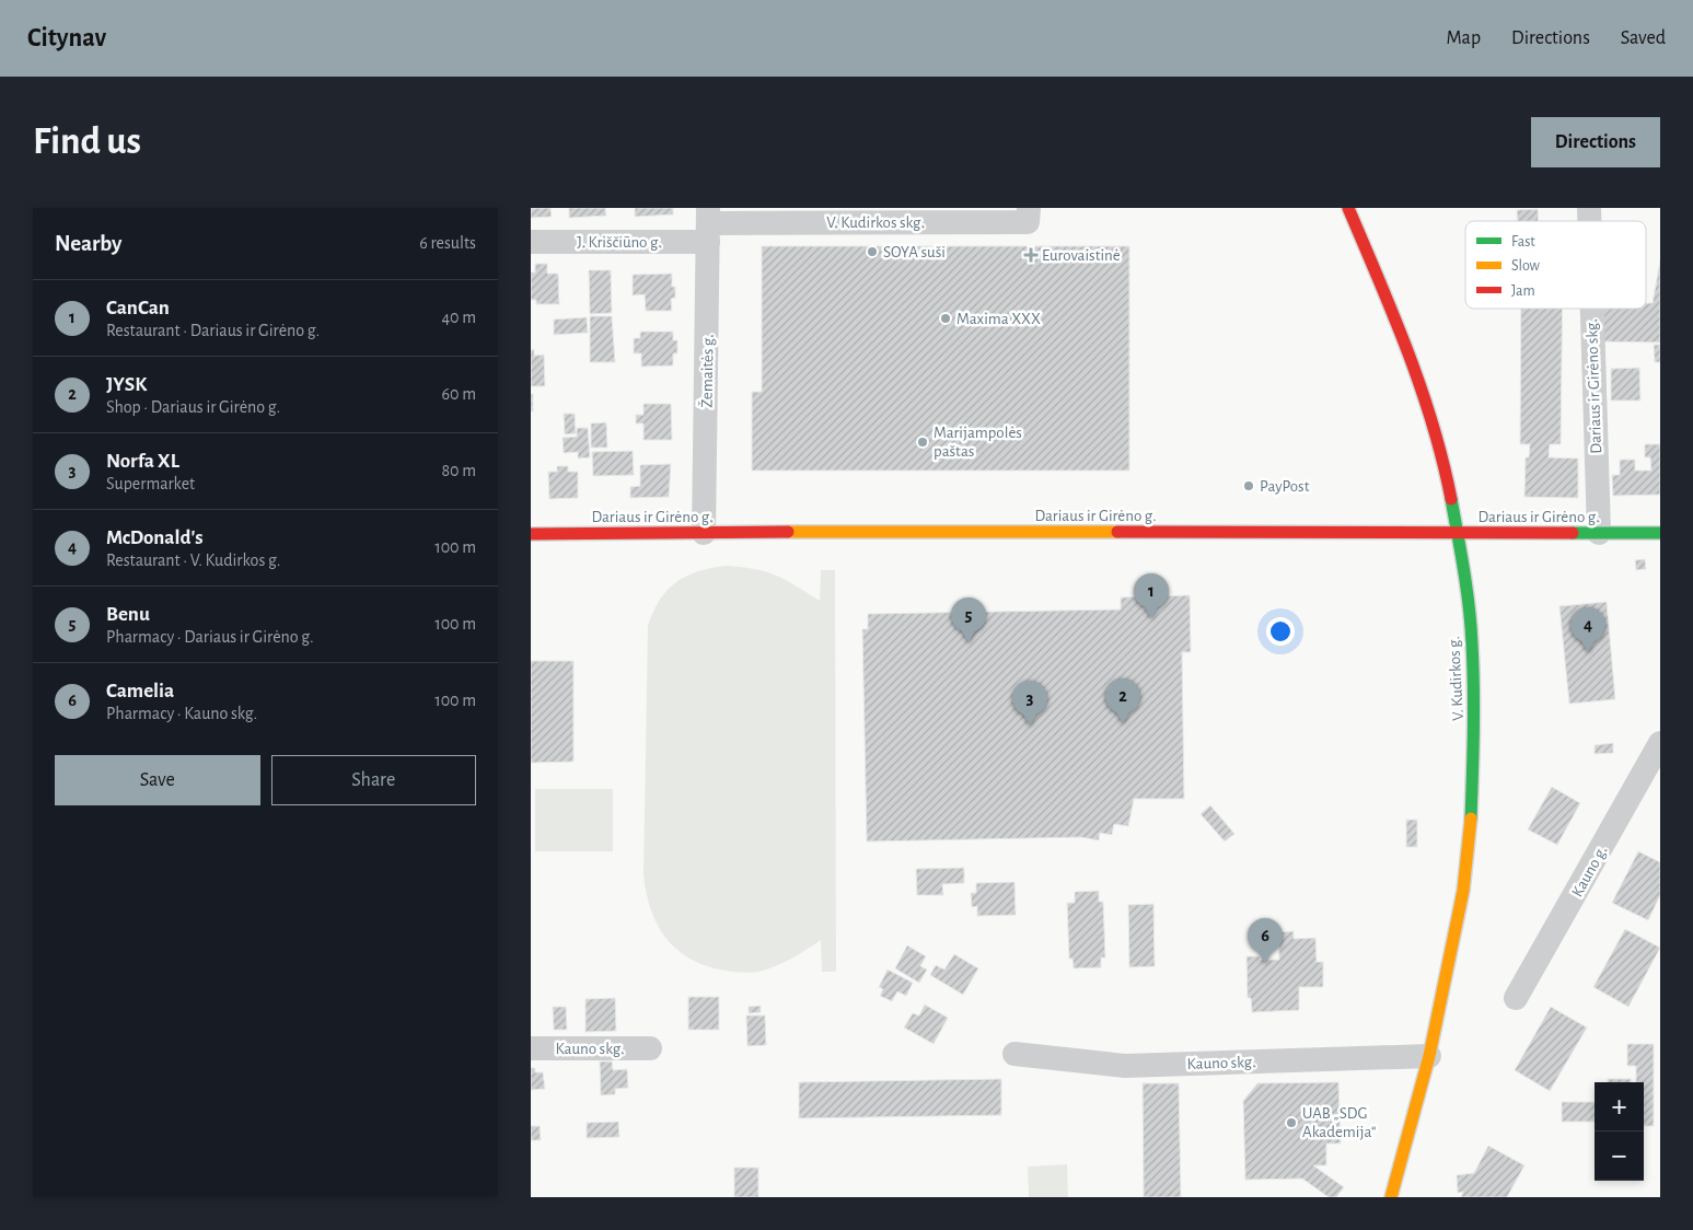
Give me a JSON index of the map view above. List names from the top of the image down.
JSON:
{
  "streets": {
    "street": [
      "V. Kudirkos skg.",
      "J. Kriščiūno g.",
      "Žemaitės g.",
      "Dariaus ir Girėno skg.",
      "Dariaus ir Girėno g.",
      "V. Kudirkos g.",
      "Kauno g.",
      "Kauno skg."
    ]
  },
  "crossings": [
    ["V. Kudirkos skg.", "J. Kriščiūno g."],
    ["V. Kudirkos skg.", "Žemaitės g."],
    ["J. Kriščiūno g.", "Žemaitės g."],
    ["Žemaitės g.", "Dariaus ir Girėno g."],
    ["Dariaus ir Girėno skg.", "Dariaus ir Girėno g."],
    ["Dariaus ir Girėno g.", "V. Kudirkos g."],
    ["V. Kudirkos g.", "Kauno skg."]
  ],
  "places": {
    "other": [
      "SOYA suši",
      "Maxima XXX",
      "Marijampolės paštas",
      "PayPost",
      "UAB „SDG Akademija“"
    ],
    "health": ["Eurovaistinė"]
  },
  "legend": ["Fast", "Slow", "Jam"],
  "page": {
    "header": "Citynav",
    "nav": ["Map", "Directions", "Saved"],
    "buttons": [
      "Directions",
      ["Save", "Share"]
    ],
    "title": "Find us",
    "heading": ["Nearby", "6 results"],
    "list": [
      {
        "mark": "1",
        "name": "CanCan",
        "note": "Restaurant · Dariaus ir Girėno g.",
        "value": "40 m"
      },
      {
        "mark": "2",
        "name": "JYSK",
        "note": "Shop · Dariaus ir Girėno g.",
        "value": "60 m"
      },
      {
        "mark": "3",
        "name": "Norfa XL",
        "note": "Supermarket",
        "value": "80 m"
      },
      {
        "mark": "4",
        "name": "McDonald's",
        "note": "Restaurant · V. Kudirkos g.",
        "value": "100 m"
      },
      {
        "mark": "5",
        "name": "Benu",
        "note": "Pharmacy · Dariaus ir Girėno g.",
        "value": "100 m"
      },
      {
        "mark": "6",
        "name": "Camelia",
        "note": "Pharmacy · Kauno skg.",
        "value": "100 m"
      }
    ],
    "pins": [
      "1",
      "5",
      "4",
      "2",
      "3",
      "6"
    ],
    "map_buttons": ["+", "−"]
  }
}
